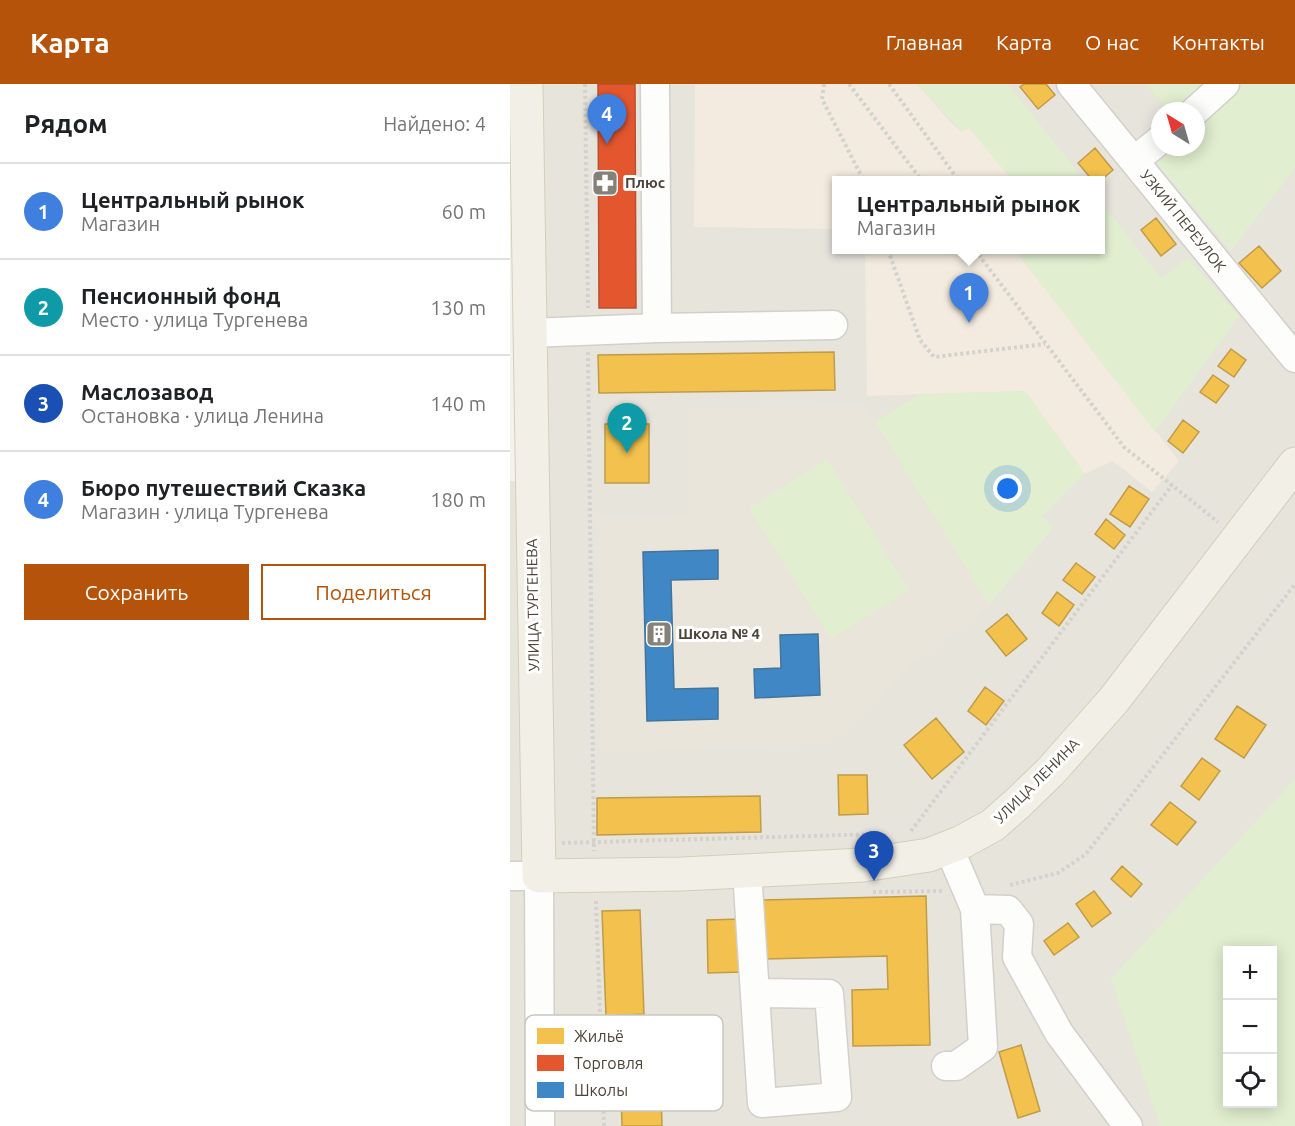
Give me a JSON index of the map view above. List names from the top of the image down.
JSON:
{
  "streets": {
    "main road": ["УЛИЦА ТУРГЕНЕВА", "УЛИЦА ЛЕНИНА"],
    "street": ["УЗКИЙ ПЕРЕУЛОК"]
  },
  "crossings": [
    ["УЛИЦА ТУРГЕНЕВА", "УЛИЦА ЛЕНИНА"]
  ],
  "places": {
    "pharmacy": ["Плюс"],
    "building": ["Школа № 4"]
  },
  "legend": ["Жильё", "Торговля", "Школы"],
  "north": "top left",
  "page": {
    "header": "Карта",
    "nav": [
      "Главная",
      "Карта",
      "О нас",
      "Контакты"
    ],
    "heading": ["Рядом", "Найдено: 4"],
    "pins": [
      "4",
      "1",
      "2",
      "3"
    ],
    "list": [
      {
        "mark": "1",
        "name": "Центральный рынок",
        "note": "Магазин",
        "value": "60 m"
      },
      {
        "mark": "2",
        "name": "Пенсионный фонд",
        "note": "Место · улица Тургенева",
        "value": "130 m"
      },
      {
        "mark": "3",
        "name": "Маслозавод",
        "note": "Остановка · улица Ленина",
        "value": "140 m"
      },
      {
        "mark": "4",
        "name": "Бюро путешествий Сказка",
        "note": "Магазин · улица Тургенева",
        "value": "180 m"
      }
    ],
    "popup": ["Центральный рынок", "Магазин"],
    "buttons": ["Сохранить", "Поделиться"],
    "map_buttons": ["+", "−"]
  }
}
